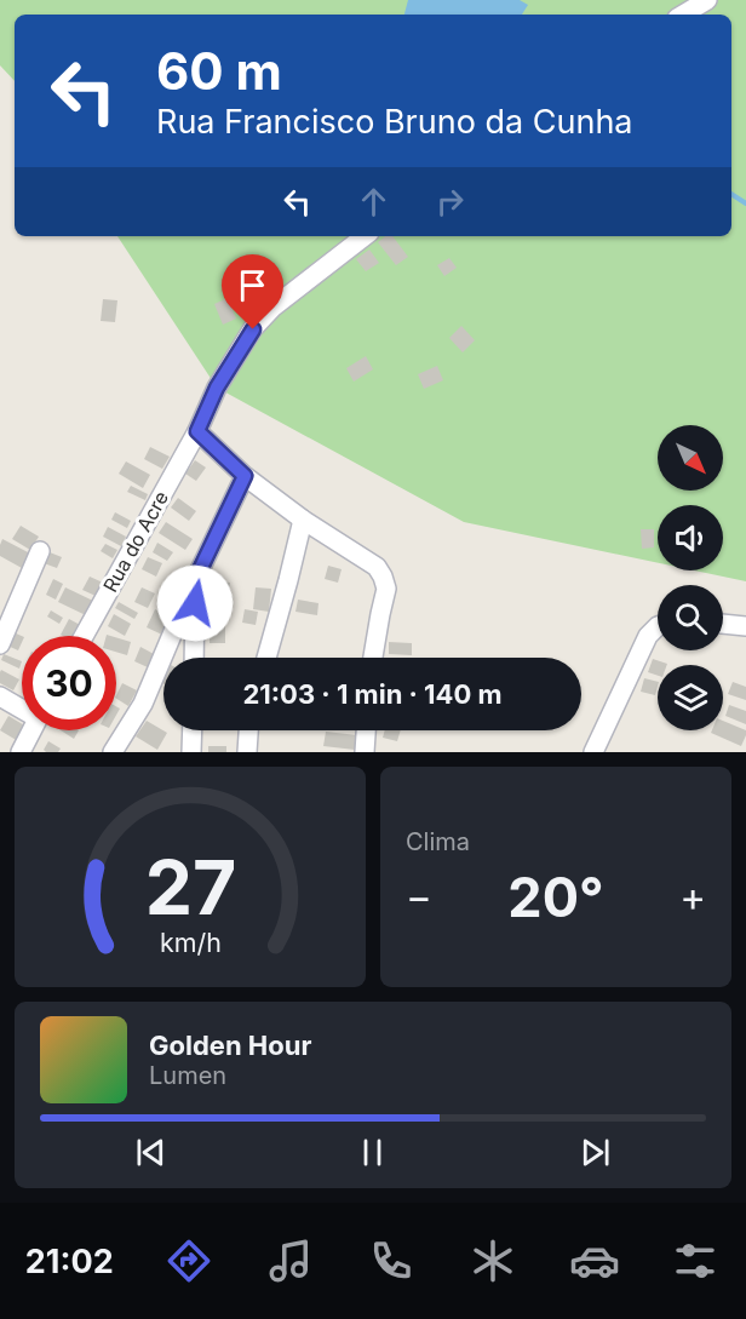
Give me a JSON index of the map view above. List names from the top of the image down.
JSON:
{
  "streets": {
    "street": ["Rua do Acre"]
  },
  "north": "bottom right",
  "page": {
    "turn": ["60 m", "Rua Francisco Bruno da Cunha"],
    "limit": "30",
    "trip": "21:03 · 1 min · 140 m",
    "tile": "Clima",
    "heat": ["−", "20°", "+"],
    "song": ["Golden Hour", "Lumen"],
    "tabs": "21:02",
    "gauge": ["27", "km/h"]
  }
}
